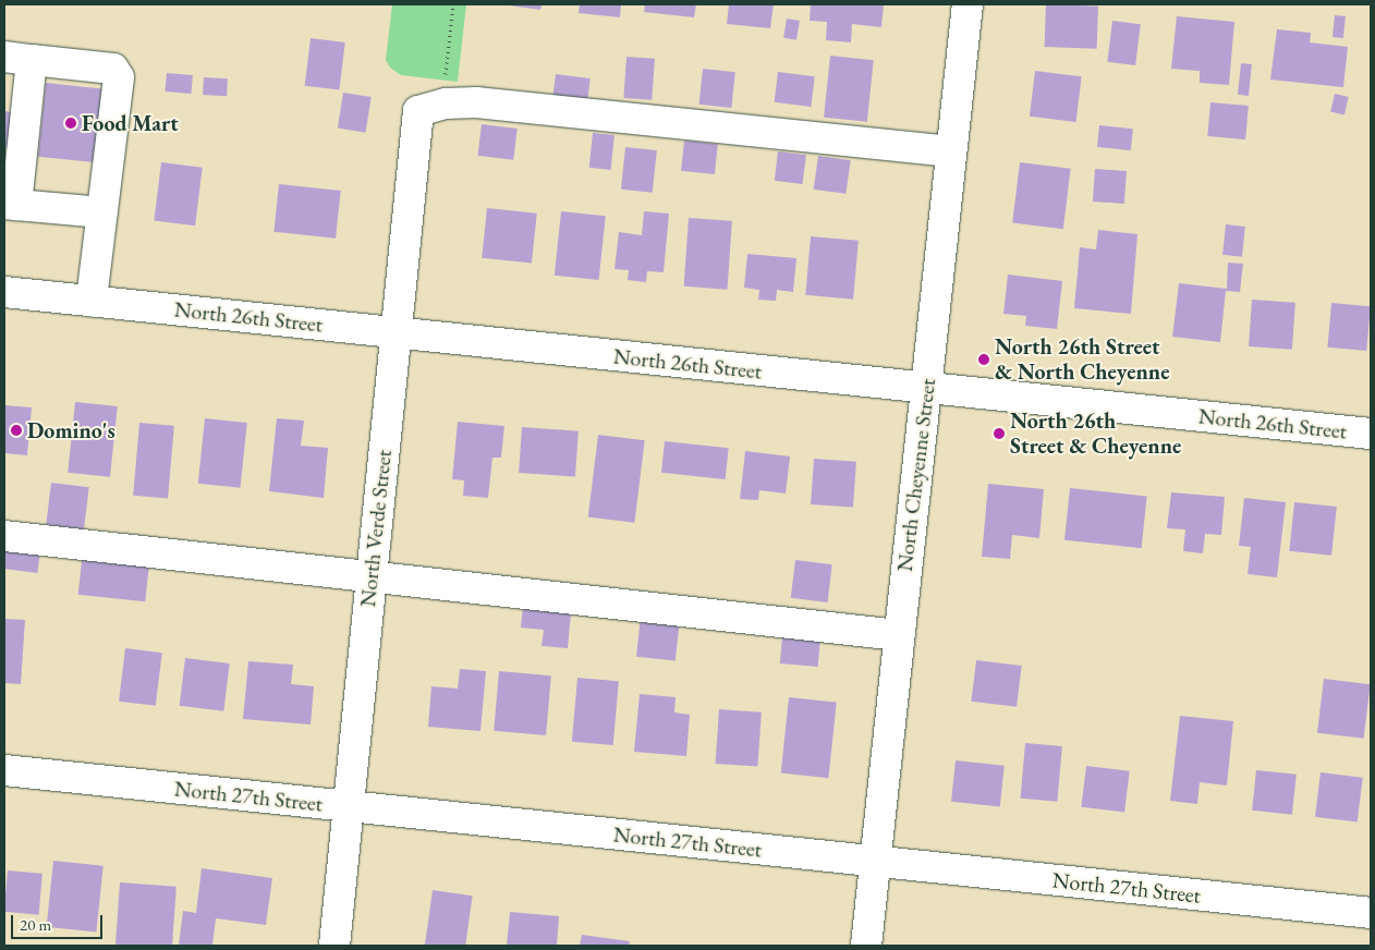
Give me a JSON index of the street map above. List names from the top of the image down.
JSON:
{
  "streets": {
    "street": [
      "North 26th Street",
      "North Cheyenne Street",
      "North Verde Street",
      "North 27th Street"
    ]
  },
  "crossings": [
    ["North 26th Street", "North Cheyenne Street"],
    ["North 26th Street", "North Verde Street"],
    ["North Cheyenne Street", "North 27th Street"],
    ["North Verde Street", "North 27th Street"]
  ],
  "places": [
    "Food Mart",
    "North 26th Street & North Cheyenne",
    "Domino's",
    "North 26th Street & Cheyenne"
  ],
  "scale_bar": "20 m"
}
